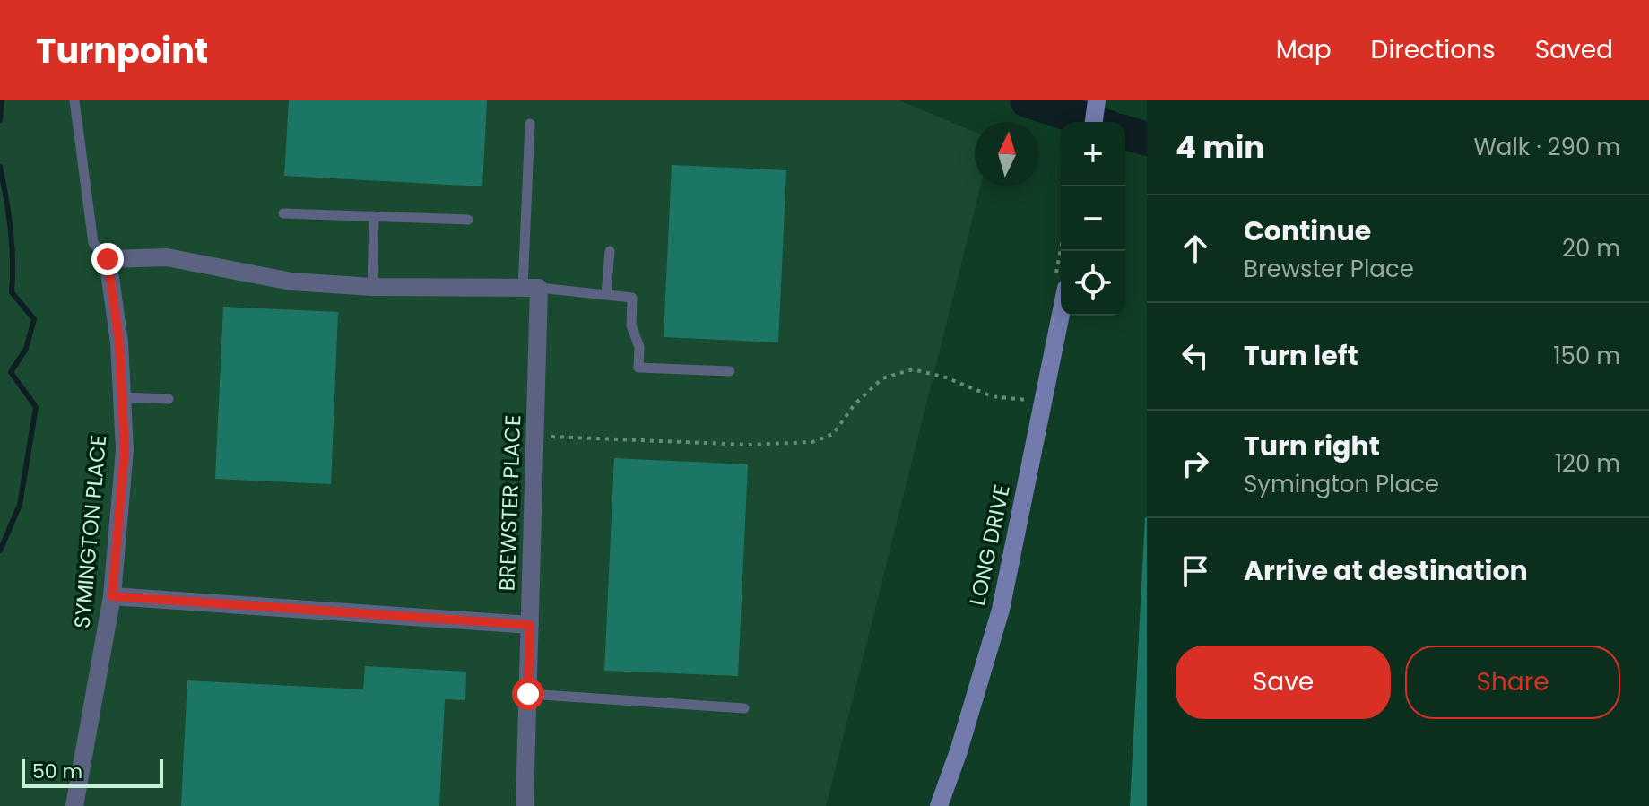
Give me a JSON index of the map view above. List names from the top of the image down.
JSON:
{
  "streets": {
    "main road": ["LONG DRIVE"],
    "street": ["BREWSTER PLACE", "SYMINGTON PLACE"]
  },
  "scale_bar": "50 m",
  "north": "top",
  "page": {
    "header": "Turnpoint",
    "nav": ["Map", "Directions", "Saved"],
    "heading": ["4 min", "Walk · 290 m"],
    "map_buttons": ["+", "−"],
    "list": [
      ["Continue", "Brewster Place", "20 m"],
      ["Turn left", "150 m"],
      ["Turn right", "Symington Place", "120 m"],
      "Arrive at destination"
    ],
    "buttons": ["Save", "Share"],
    "scale": "50 m"
  }
}
